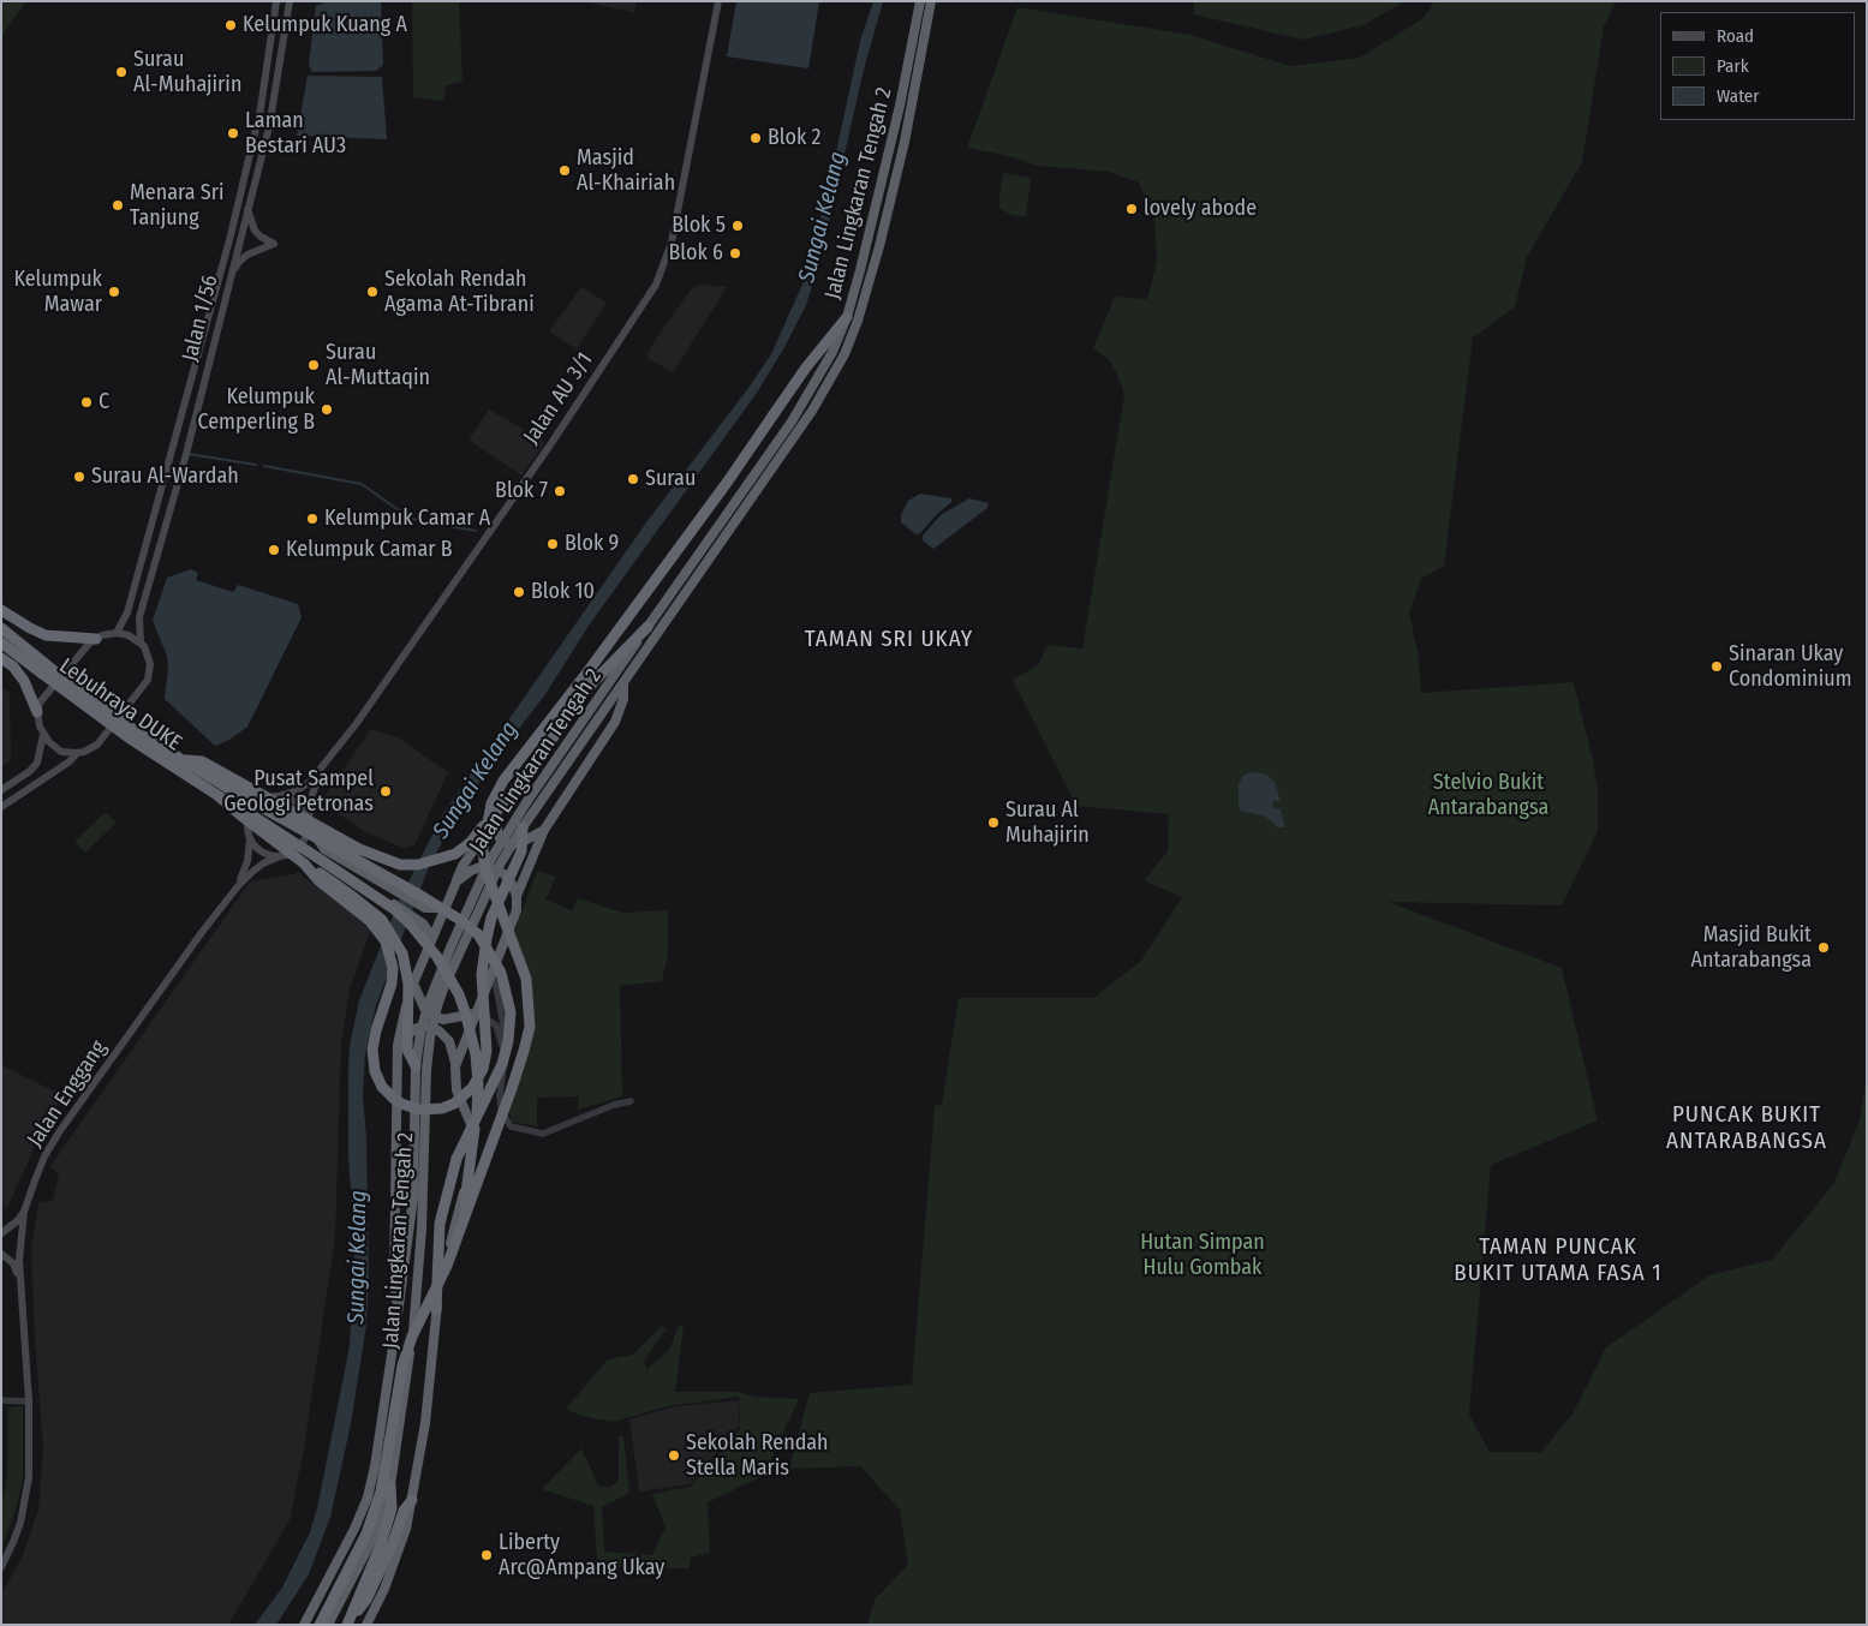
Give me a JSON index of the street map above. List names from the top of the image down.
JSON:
{
  "streets": {
    "highway": ["Jalan Lingkaran Tengah 2", "Lebuhraya DUKE"],
    "main road": ["Jalan 1/56", "Jalan AU 3/1", "Jalan Enggang"]
  },
  "crossings": [
    ["Jalan AU 3/1", "Jalan Enggang"]
  ],
  "districts": ["TAMAN SRI UKAY", "PUNCAK BUKIT ANTARABANGSA", "TAMAN PUNCAK BUKIT UTAMA FASA 1"],
  "water": ["Sungai Kelang"],
  "parks": ["Stelvio Bukit Antarabangsa", "Hutan Simpan Hulu Gombak"],
  "places": [
    "Kelumpuk Kuang A",
    "Surau Al-Muhajirin",
    "Laman Bestari AU3",
    "Blok 2",
    "Masjid Al-Khairiah",
    "Menara Sri Tanjung",
    "lovely abode",
    "Blok 5",
    "Blok 6",
    "Kelumpuk Mawar",
    "Sekolah Rendah Agama At-Tibrani",
    "Surau Al-Muttaqin",
    "C",
    "Kelumpuk Cemperling B",
    "Surau Al-Wardah",
    "Surau",
    "Blok 7",
    "Kelumpuk Camar A",
    "Blok 9",
    "Kelumpuk Camar B",
    "Blok 10",
    "Sinaran Ukay Condominium",
    "Pusat Sampel Geologi Petronas",
    "Surau Al Muhajirin",
    "Masjid Bukit Antarabangsa",
    "Sekolah Rendah Stella Maris",
    "Liberty Arc@Ampang Ukay"
  ],
  "legend": ["Road", "Park", "Water"]
}
